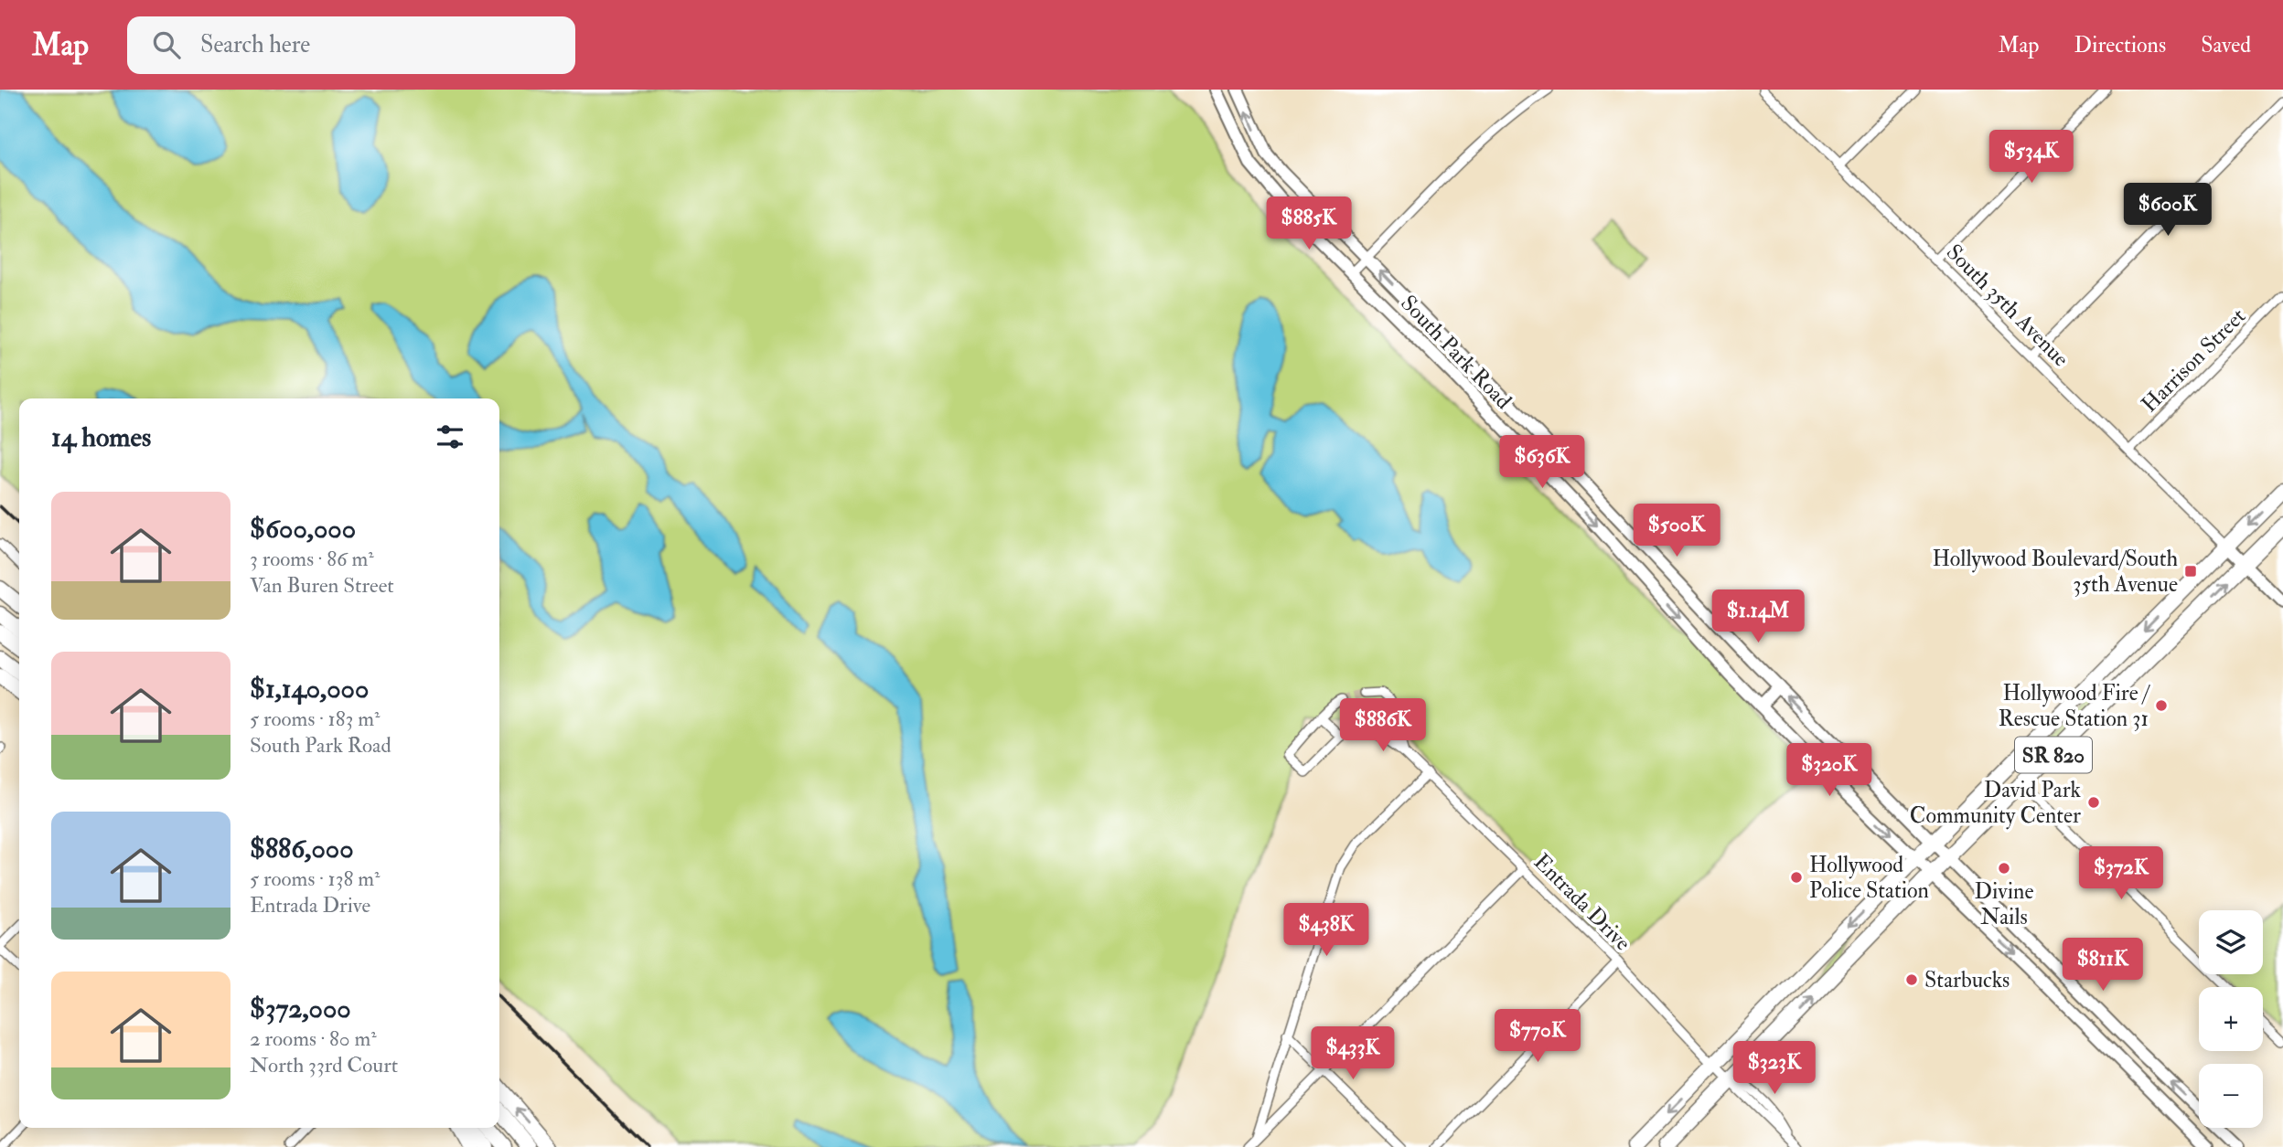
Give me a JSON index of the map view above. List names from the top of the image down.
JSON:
{
  "streets": {
    "highway": ["SR 820"],
    "street": [
      "South 35th Avenue",
      "South Park Road",
      "Harrison Street",
      "Entrada Drive"
    ]
  },
  "crossings": [
    ["South 35th Avenue", "Harrison Street"],
    ["South 35th Avenue", "SR 820"],
    ["South Park Road", "SR 820"],
    ["SR 820", "Entrada Drive"]
  ],
  "places": {
    "transit": ["Hollywood Boulevard/South 35th Avenue"],
    "other": [
      "Hollywood Fire / Rescue Station 31",
      "David Park Community Center",
      "Divine Nails",
      "Hollywood Police Station",
      "Starbucks"
    ]
  },
  "page": {
    "header": "Map",
    "search": "Search here",
    "nav": ["Map", "Directions", "Saved"],
    "price": [
      "$534K",
      "$600K",
      "$885K",
      "$636K",
      "$500K",
      "$1.14M",
      "$886K",
      "$320K",
      "$372K",
      "$438K",
      "$811K",
      "$770K",
      "$433K",
      "$323K"
    ],
    "heading": "14 homes",
    "list": [
      {
        "name": "$600,000",
        "note": "3 rooms · 86 m² · Van Buren Street"
      },
      {
        "name": "$1,140,000",
        "note": "5 rooms · 183 m² · South Park Road"
      },
      {
        "name": "$886,000",
        "note": "5 rooms · 138 m² · Entrada Drive"
      },
      {
        "name": "$372,000",
        "note": "2 rooms · 80 m² · North 33rd Court"
      }
    ],
    "map_buttons": ["+", "−"]
  }
}
